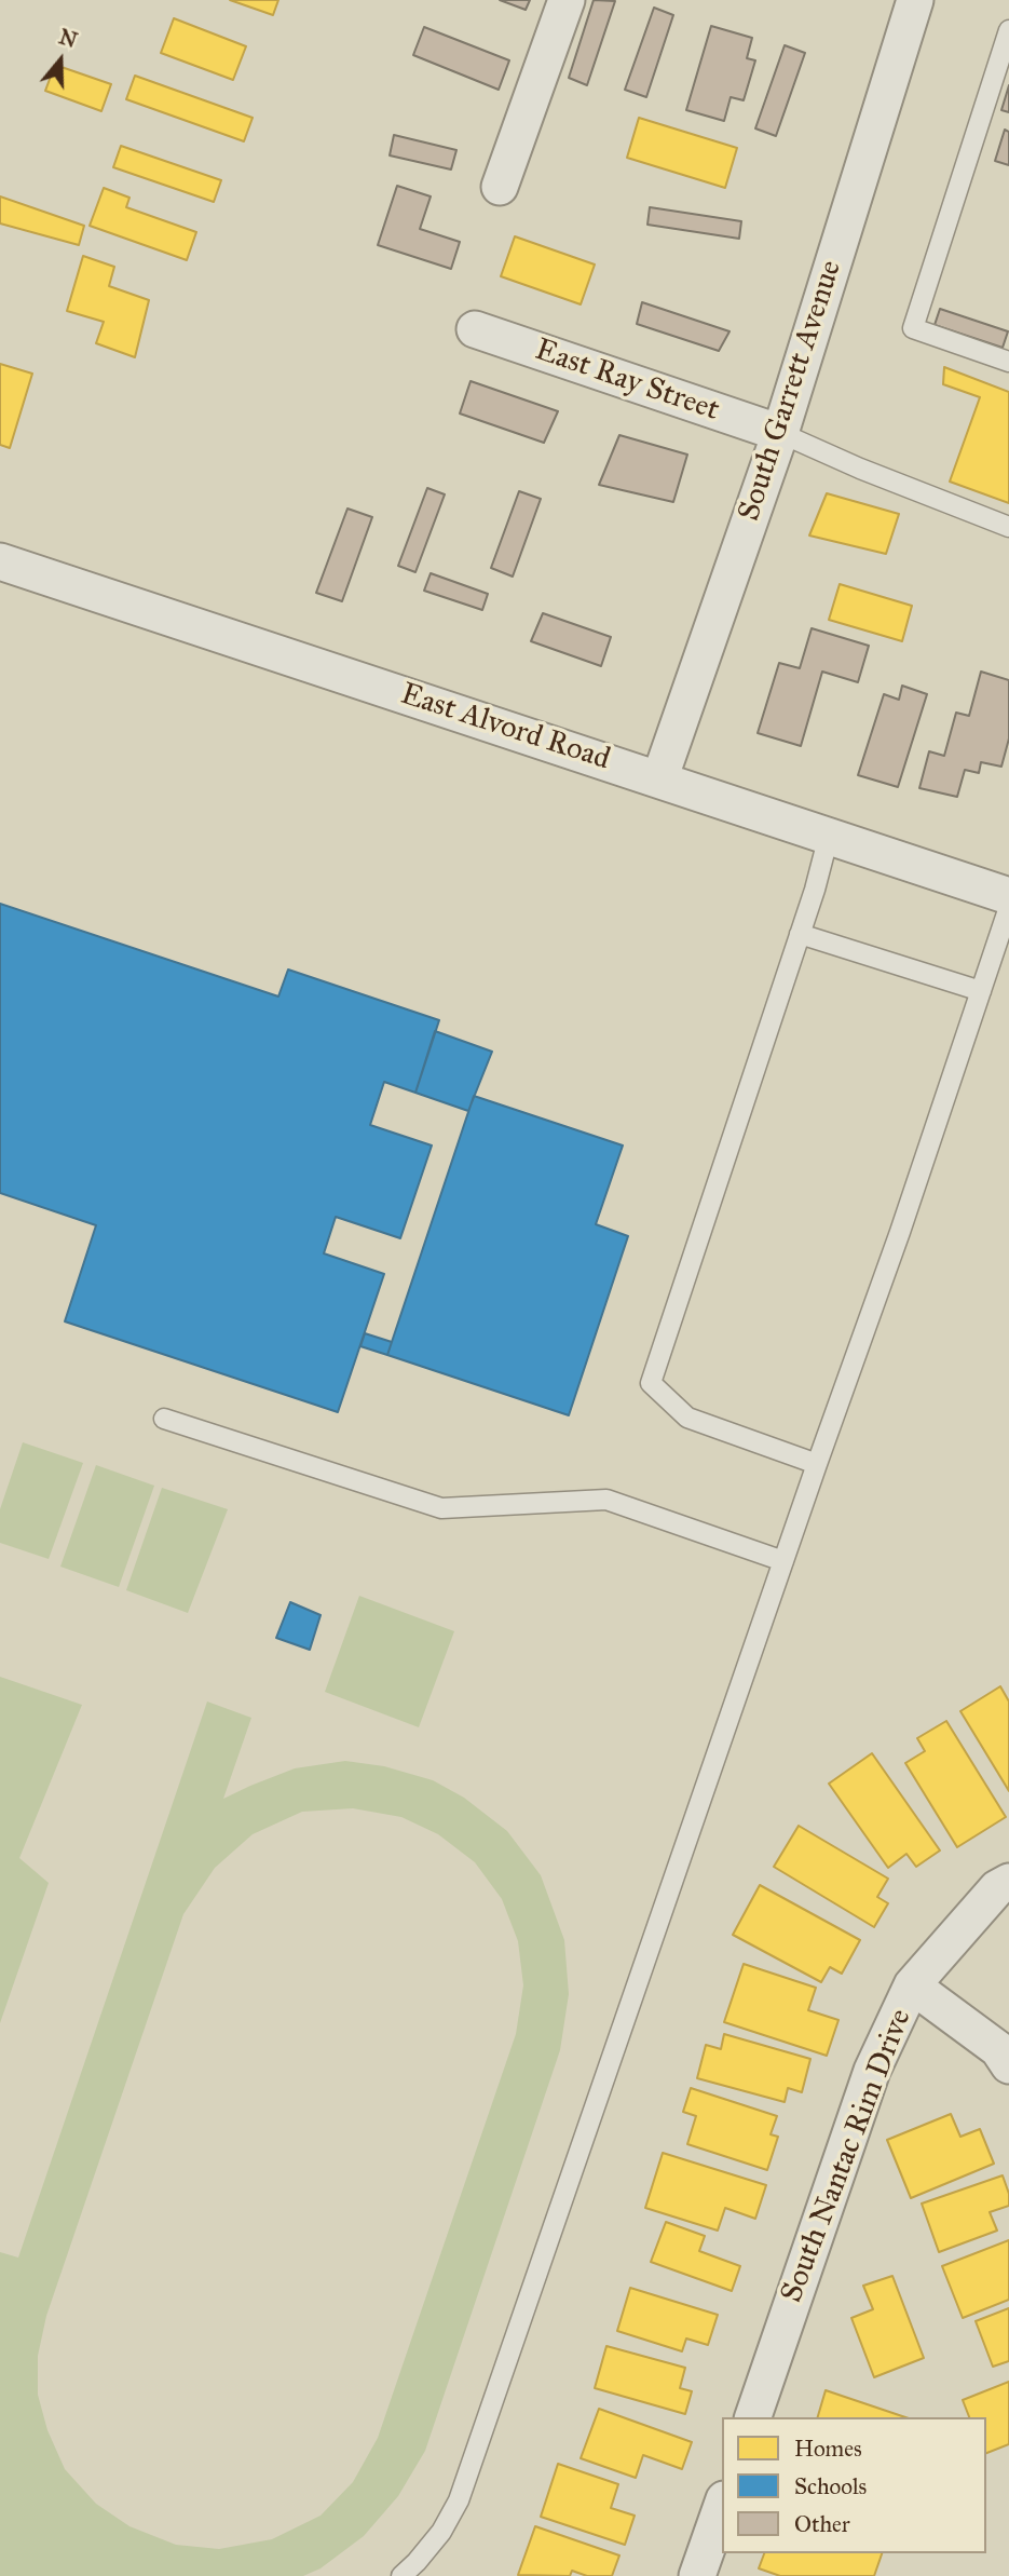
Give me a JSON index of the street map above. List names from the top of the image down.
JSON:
{
  "streets": {
    "street": [
      "East Ray Street",
      "South Garrett Avenue",
      "East Alvord Road",
      "South Nantac Rim Drive"
    ]
  },
  "crossings": [
    ["East Ray Street", "South Garrett Avenue"],
    ["South Garrett Avenue", "East Alvord Road"]
  ],
  "legend": ["Homes", "Schools", "Other"],
  "north": "top"
}
